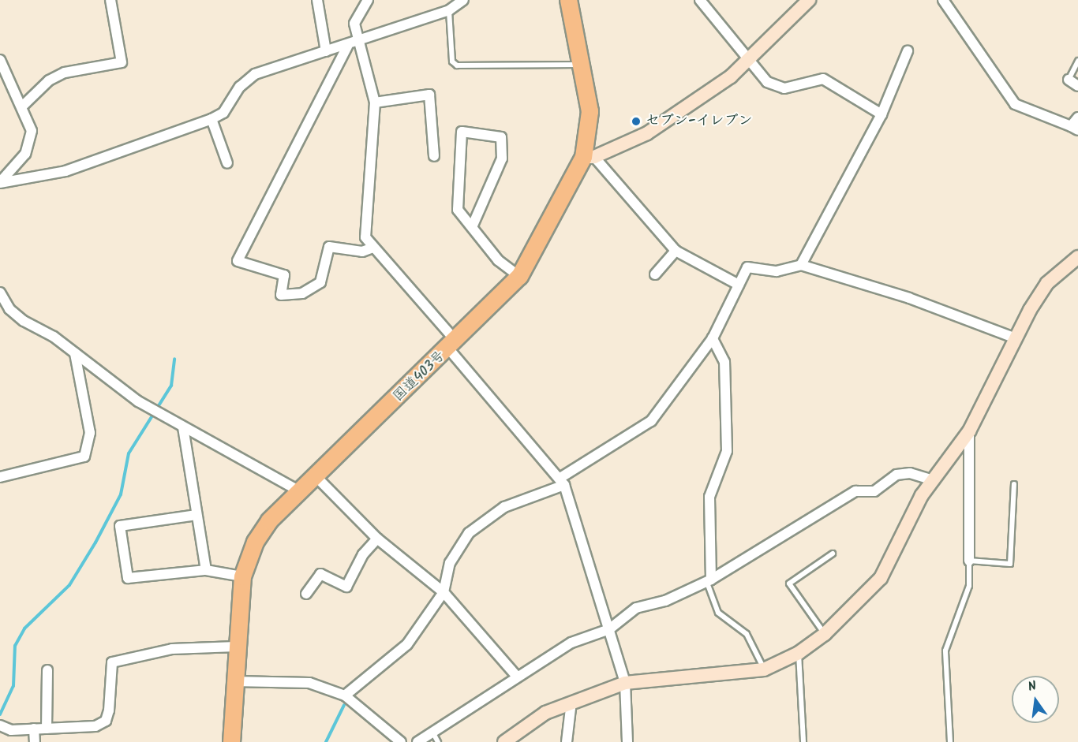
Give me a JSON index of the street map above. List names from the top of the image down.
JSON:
{
  "streets": {
    "highway": ["国道403号"]
  },
  "places": ["セブン-イレブン"],
  "north": "top"
}
